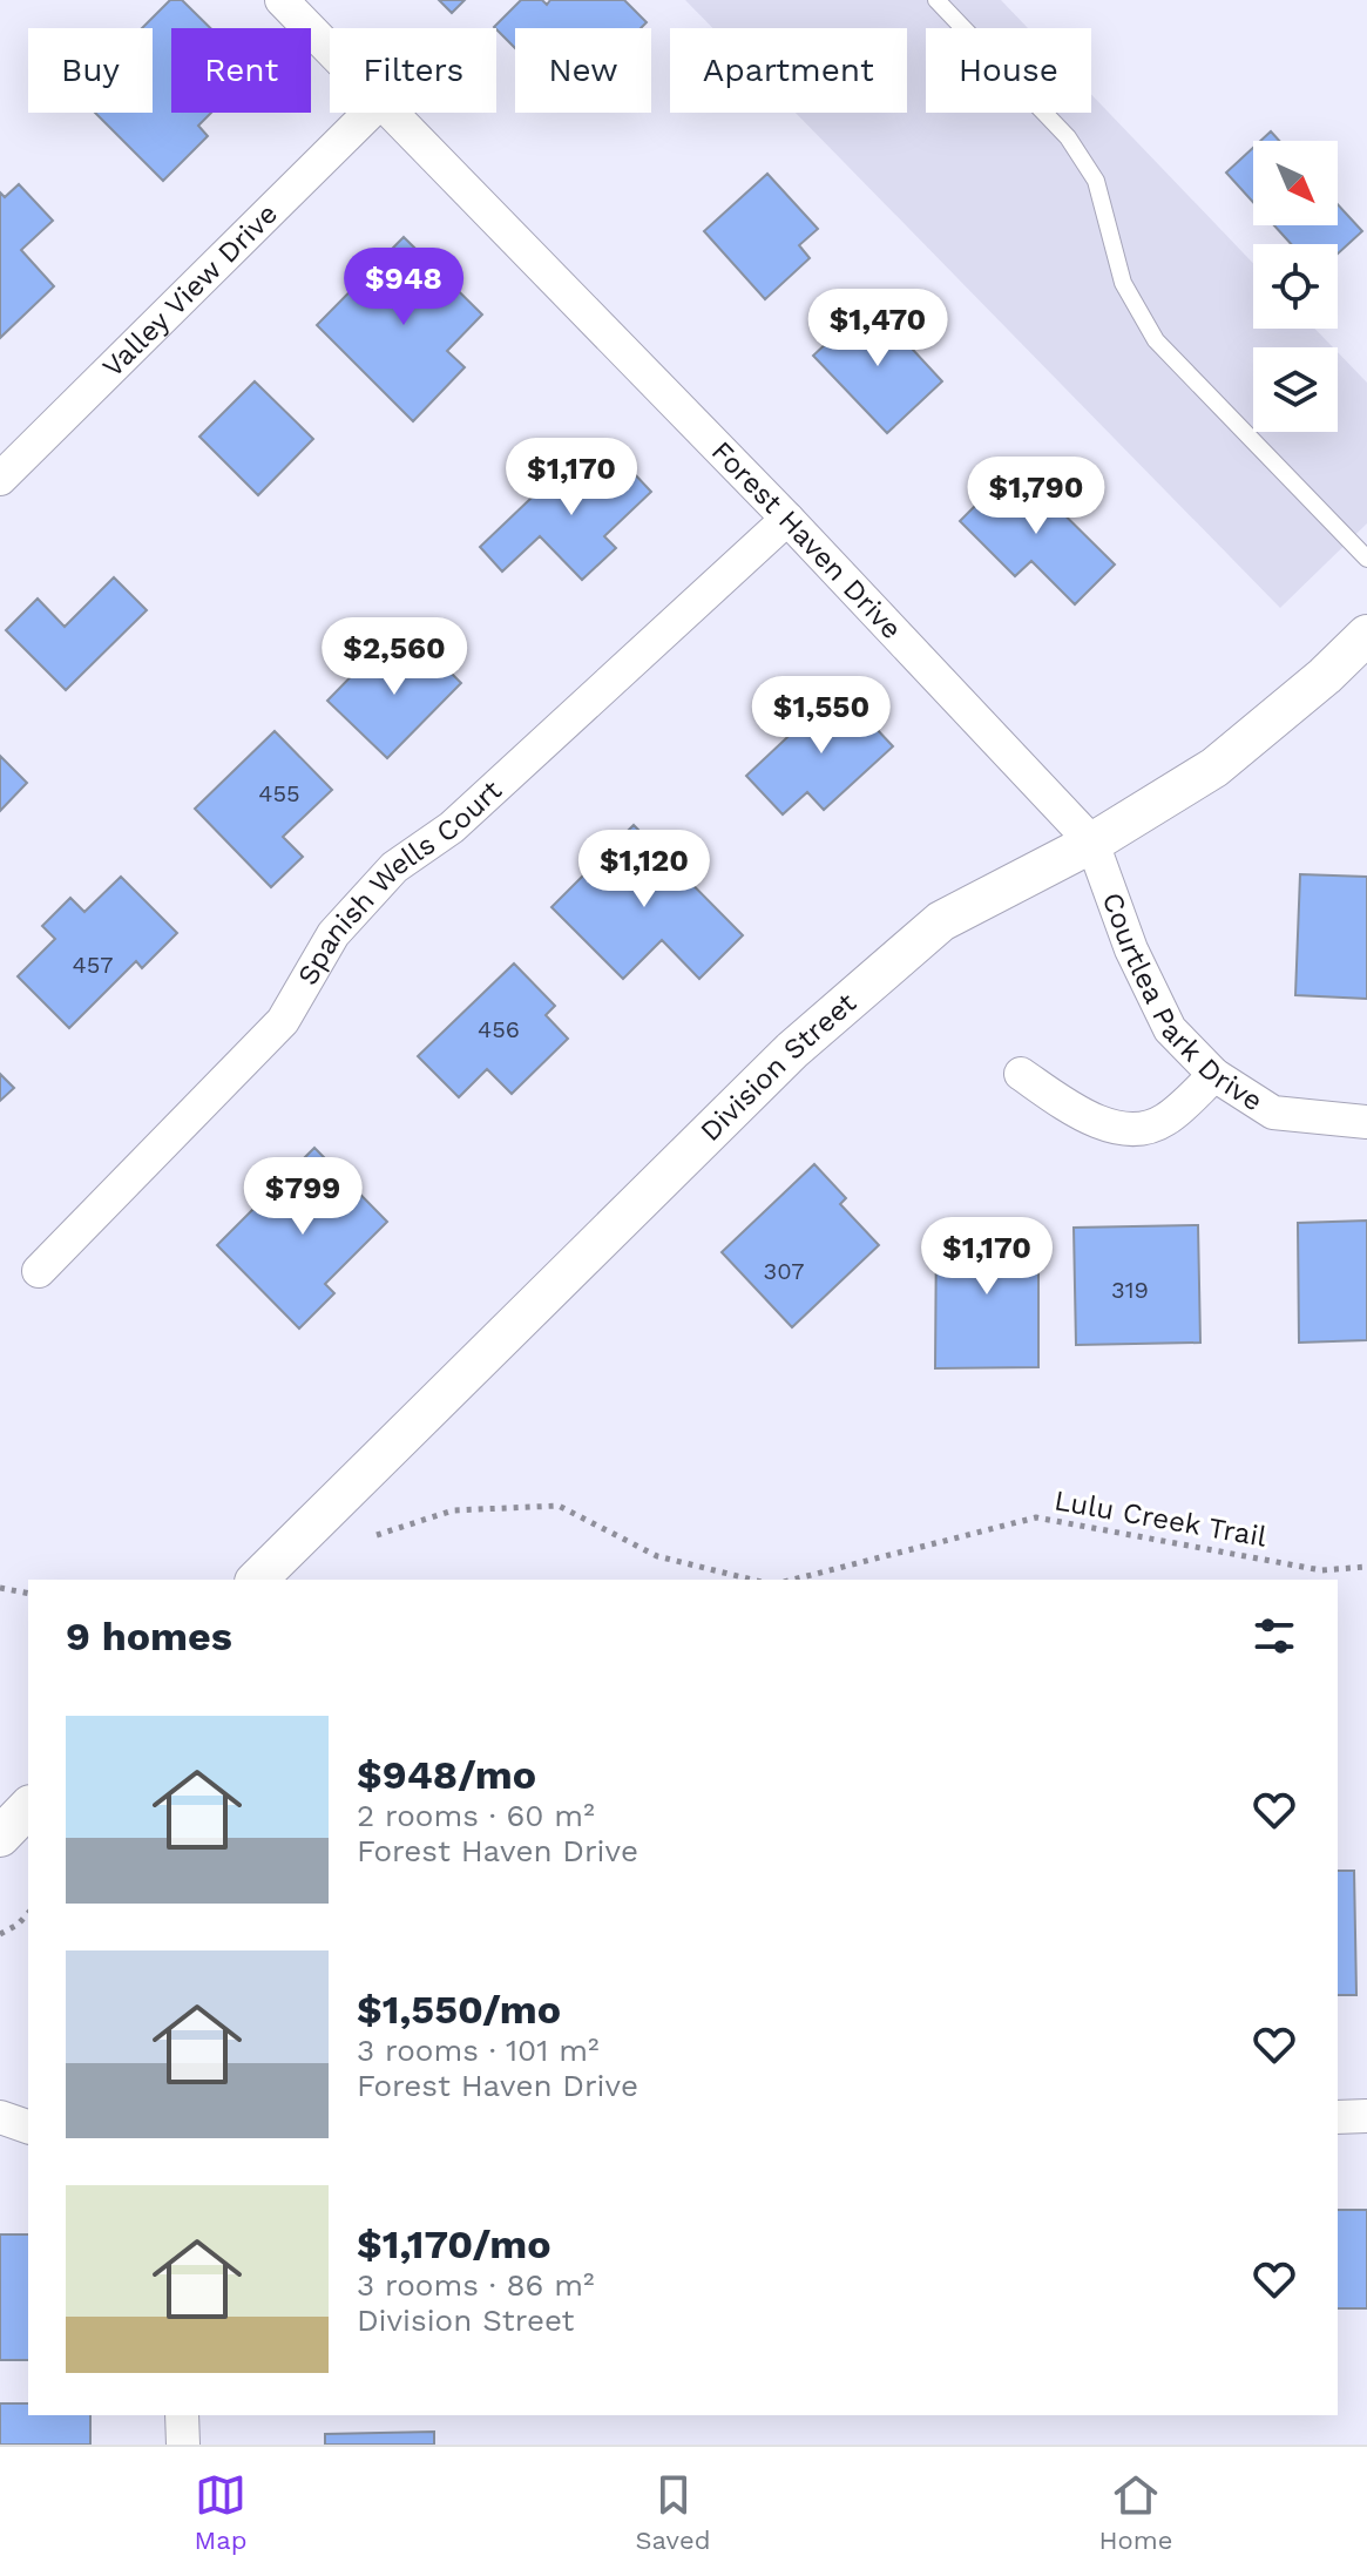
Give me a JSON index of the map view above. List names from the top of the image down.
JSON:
{
  "streets": {
    "street": [
      "Valley View Drive",
      "Forest Haven Drive",
      "Spanish Wells Court",
      "Courtlea Park Drive",
      "Division Street"
    ],
    "path": ["Lulu Creek Trail"]
  },
  "crossings": [
    ["Forest Haven Drive", "Spanish Wells Court"],
    ["Forest Haven Drive", "Courtlea Park Drive"],
    ["Forest Haven Drive", "Division Street"],
    ["Courtlea Park Drive", "Division Street"]
  ],
  "house_numbers": [
    "455",
    "457",
    "456",
    "307",
    "319"
  ],
  "north": "bottom right",
  "page": {
    "chip": [
      "Buy",
      "Rent",
      "Filters",
      "New",
      "Apartment",
      "House"
    ],
    "price": [
      "$948",
      "$1,470",
      "$1,170",
      "$1,790",
      "$2,560",
      "$1,550",
      "$1,120",
      "$799",
      "$1,170"
    ],
    "heading": "9 homes",
    "list": [
      {
        "name": "$948/mo",
        "note": "2 rooms · 60 m² · Forest Haven Drive"
      },
      {
        "name": "$1,550/mo",
        "note": "3 rooms · 101 m² · Forest Haven Drive"
      },
      {
        "name": "$1,170/mo",
        "note": "3 rooms · 86 m² · Division Street"
      }
    ],
    "tabs": ["Map", "Saved", "Home"]
  }
}
